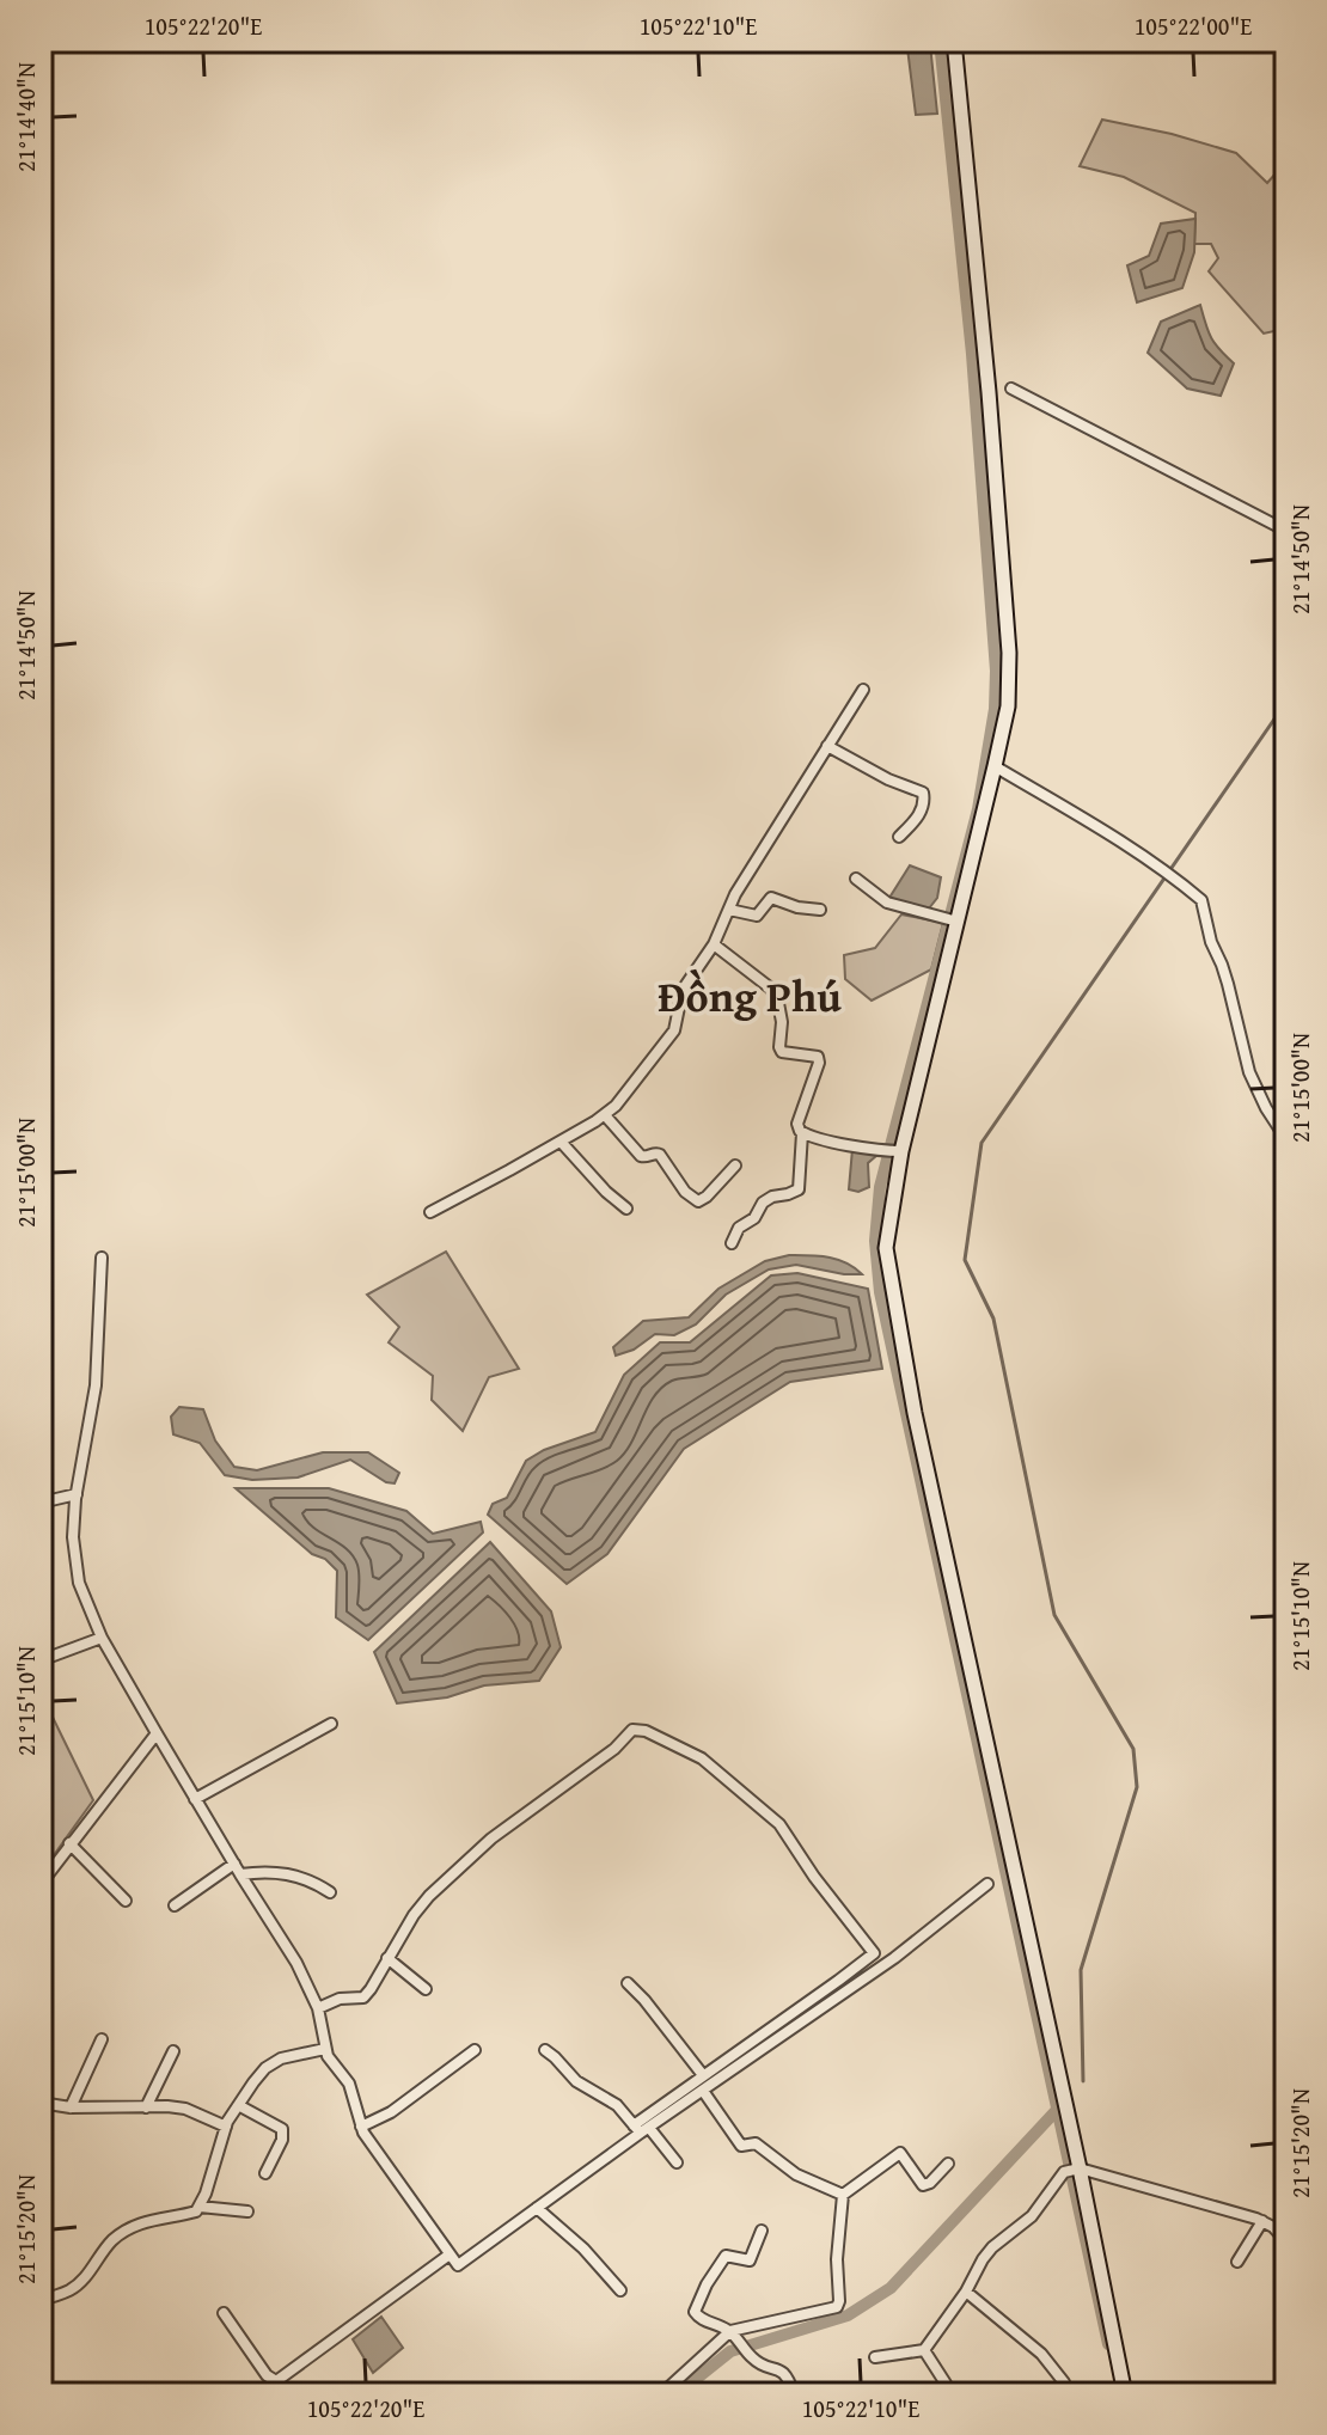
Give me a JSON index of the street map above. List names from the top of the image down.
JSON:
{
  "districts": ["Đồng Phú"],
  "coordinates": [
    "105°22'20\"E",
    "105°22'10\"E",
    "105°22'00\"E",
    "21°14'40\"N",
    "21°14'50\"N",
    "21°15'00\"N",
    "21°15'10\"N",
    "21°15'20\"N"
  ]
}
